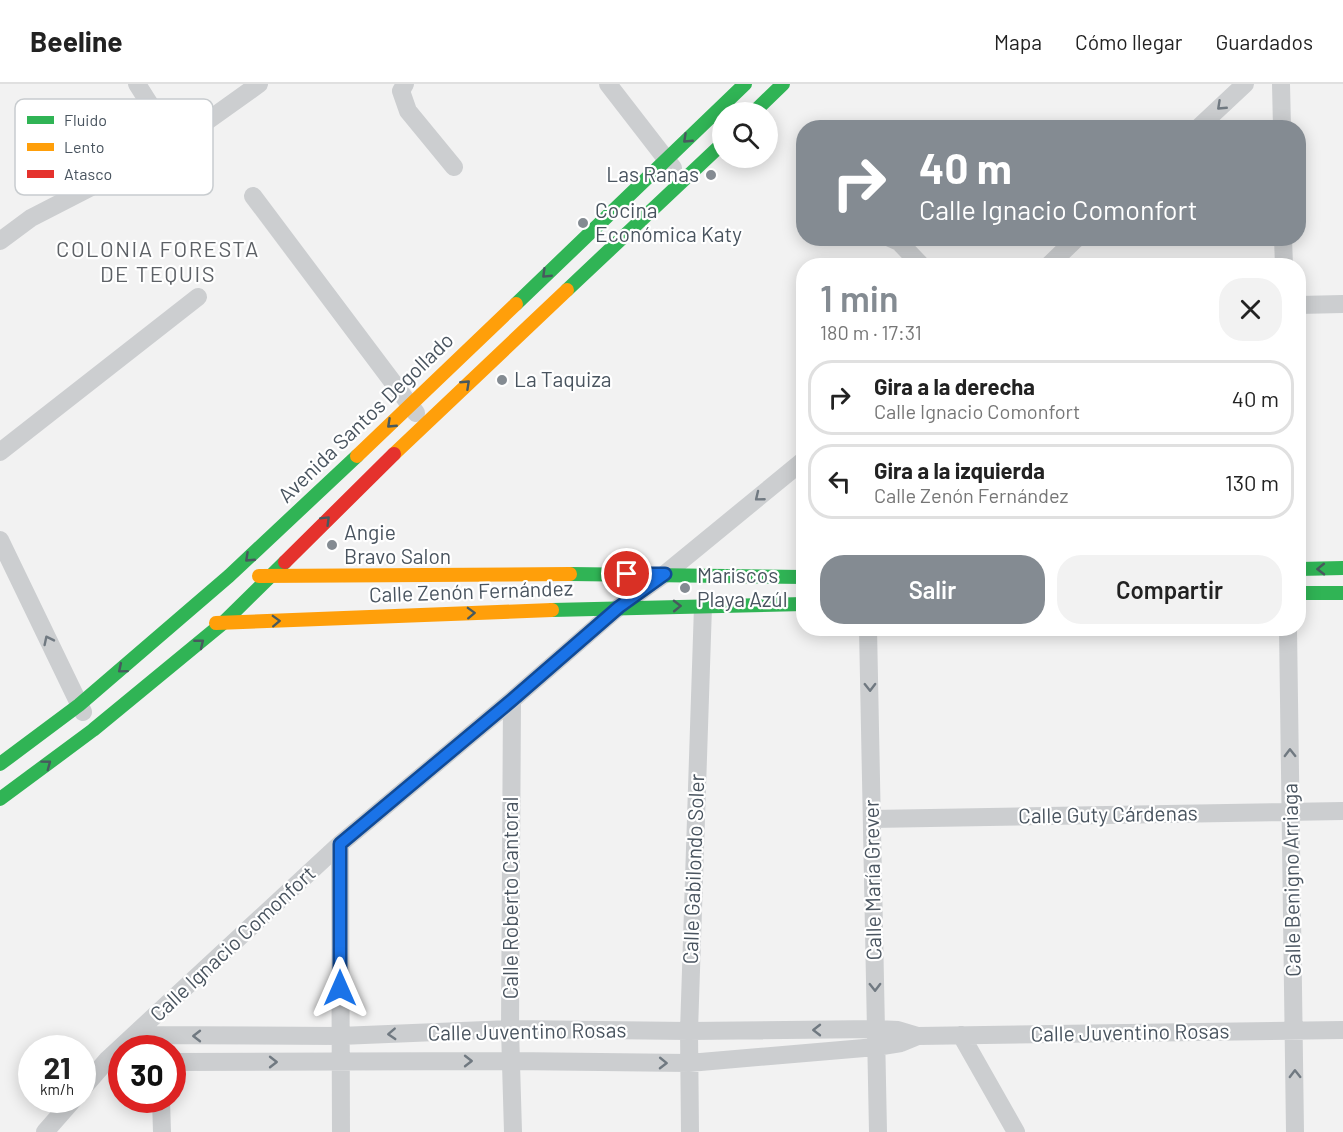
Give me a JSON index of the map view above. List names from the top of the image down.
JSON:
{
  "streets": {
    "main road": ["Avenida Santos Degollado", "Calle Zenón Fernández"],
    "street": [
      "Calle Guty Cárdenas",
      "Calle Gabilondo Soler",
      "Calle María Grever",
      "Calle Benigno Arriaga",
      "Calle Roberto Cantoral",
      "Calle Ignacio Comonfort",
      "Calle Juventino Rosas"
    ]
  },
  "crossings": [
    ["Avenida Santos Degollado", "Calle Zenón Fernández"],
    ["Calle Zenón Fernández", "Calle Gabilondo Soler"],
    ["Calle Zenón Fernández", "Calle Ignacio Comonfort"],
    ["Calle Guty Cárdenas", "Calle María Grever"],
    ["Calle Guty Cárdenas", "Calle Benigno Arriaga"],
    ["Calle Gabilondo Soler", "Calle Juventino Rosas"],
    ["Calle María Grever", "Calle Juventino Rosas"],
    ["Calle Benigno Arriaga", "Calle Juventino Rosas"],
    ["Calle Roberto Cantoral", "Calle Ignacio Comonfort"],
    ["Calle Roberto Cantoral", "Calle Juventino Rosas"]
  ],
  "one_way": ["Calle María Grever", "Calle Benigno Arriaga"],
  "districts": ["COLONIA FORESTA DE TEQUIS"],
  "places": [
    "Las Ranas",
    "Cocina Económica Katy",
    "La Taquiza",
    "Angie Bravo Salon",
    "Mariscos Playa Azúl"
  ],
  "legend": ["Fluido", "Lento", "Atasco"],
  "page": {
    "header": "Beeline",
    "nav": ["Mapa", "Cómo llegar", "Guardados"],
    "turn": ["40 m", "Calle Ignacio Comonfort"],
    "heading": ["1 min", "180 m · 17:31"],
    "list": [
      {
        "name": "Gira a la derecha",
        "note": "Calle Ignacio Comonfort",
        "value": "40 m"
      },
      {
        "name": "Gira a la izquierda",
        "note": "Calle Zenón Fernández",
        "value": "130 m"
      }
    ],
    "buttons": ["Salir", "Compartir"],
    "speed": "21 km/h",
    "limit": "30"
  }
}
